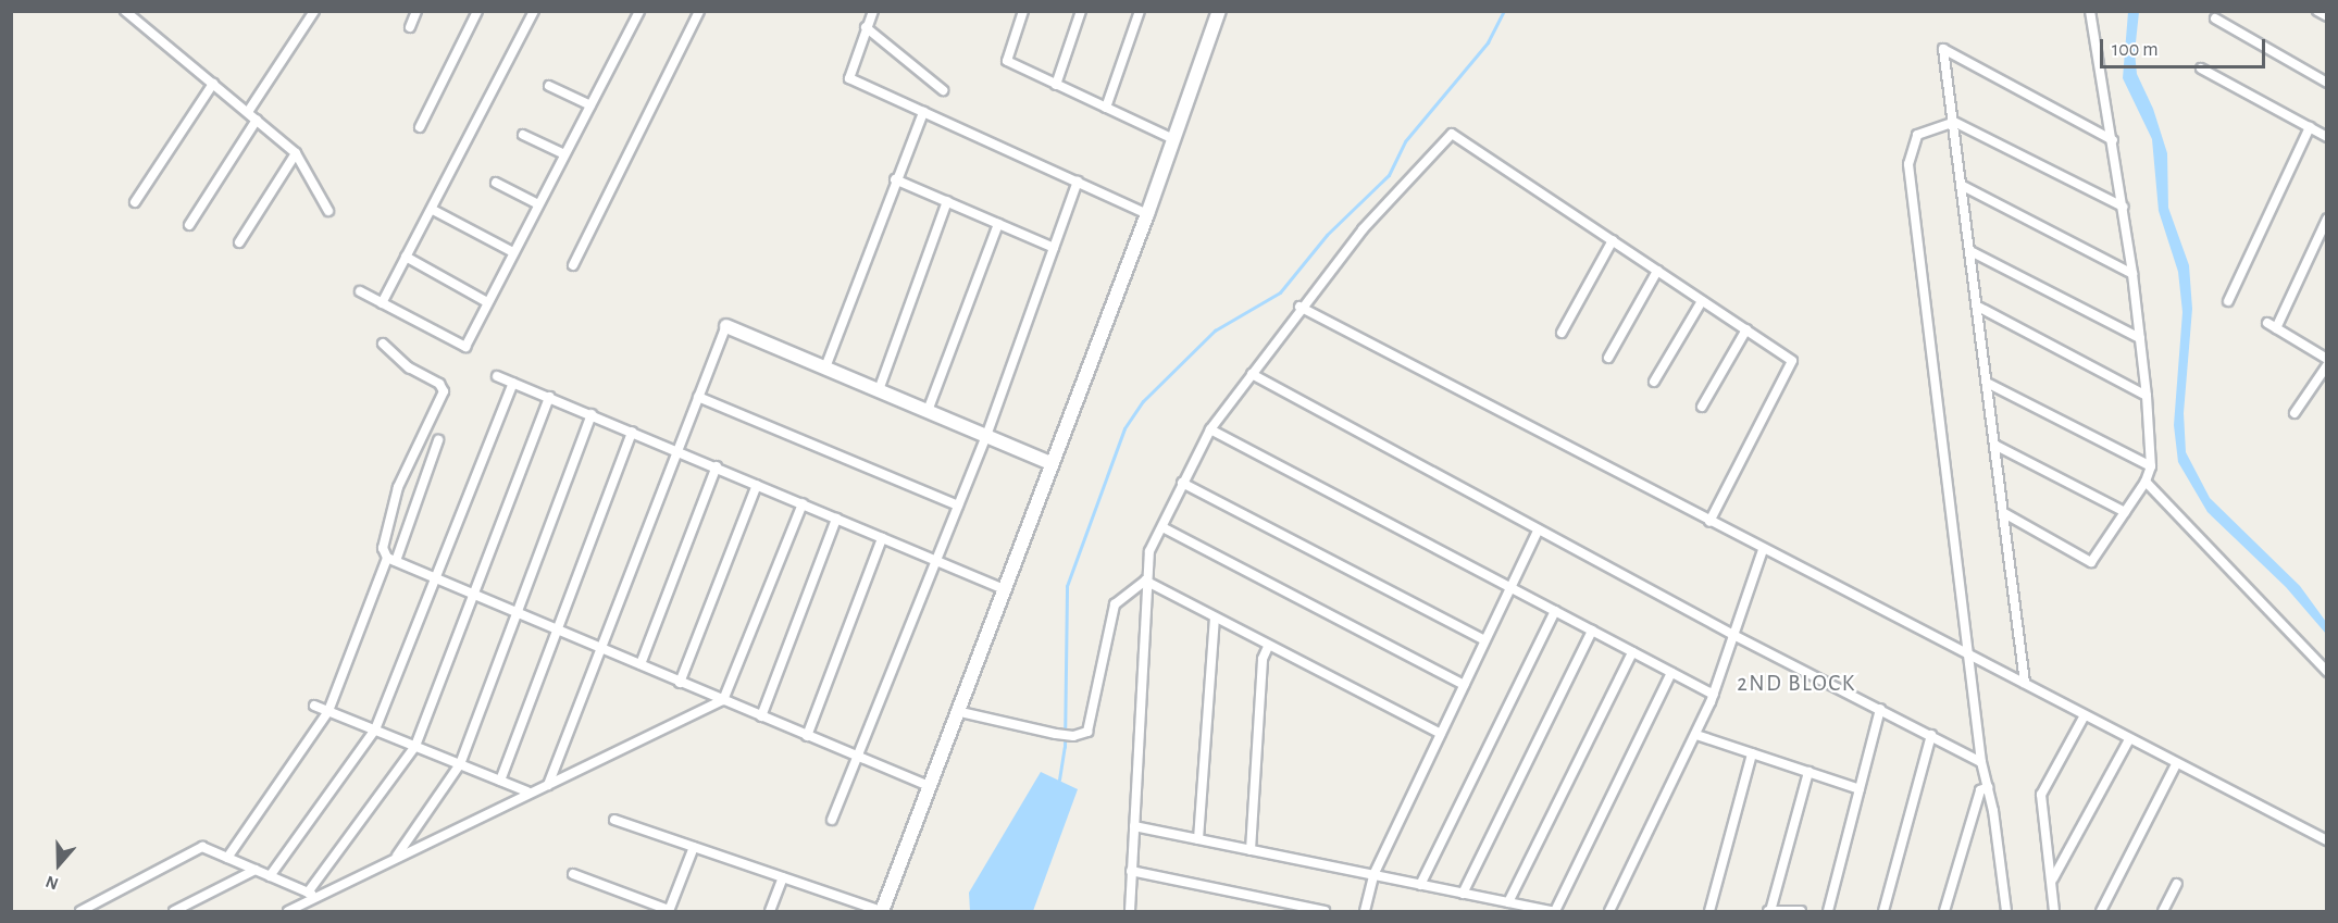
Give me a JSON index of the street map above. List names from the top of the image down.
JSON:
{
  "districts": ["2ND BLOCK"],
  "scale_bar": "100 m",
  "north": "bottom"
}
